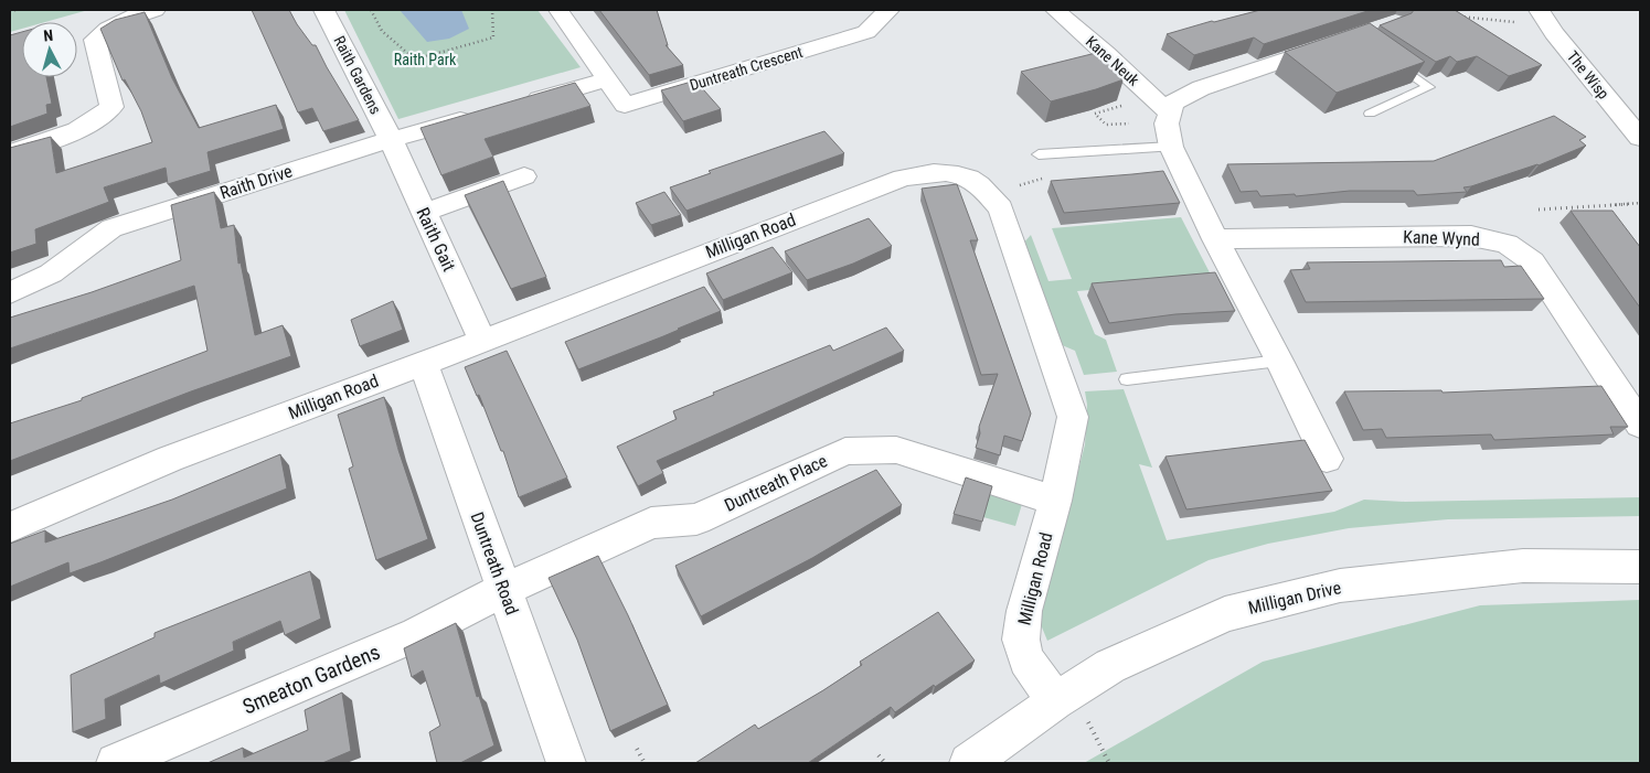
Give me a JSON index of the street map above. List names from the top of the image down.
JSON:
{
  "streets": {
    "street": [
      "Kane Neuk",
      "Duntreath Crescent",
      "Raith Gardens",
      "The Wisp",
      "Raith Drive",
      "Milligan Road",
      "Kane Wynd",
      "Raith Gait",
      "Duntreath Place",
      "Duntreath Road",
      "Milligan Drive",
      "Smeaton Gardens"
    ]
  },
  "crossings": [
    ["Raith Gardens", "Raith Drive"],
    ["Raith Gardens", "Raith Gait"],
    ["Raith Drive", "Raith Gait"],
    ["Milligan Road", "Raith Gait"],
    ["Milligan Road", "Duntreath Place"],
    ["Milligan Road", "Duntreath Road"],
    ["Milligan Road", "Milligan Drive"],
    ["Duntreath Place", "Duntreath Road"],
    ["Duntreath Place", "Smeaton Gardens"],
    ["Duntreath Road", "Smeaton Gardens"]
  ],
  "parks": ["Raith Park"],
  "north": "top"
}
